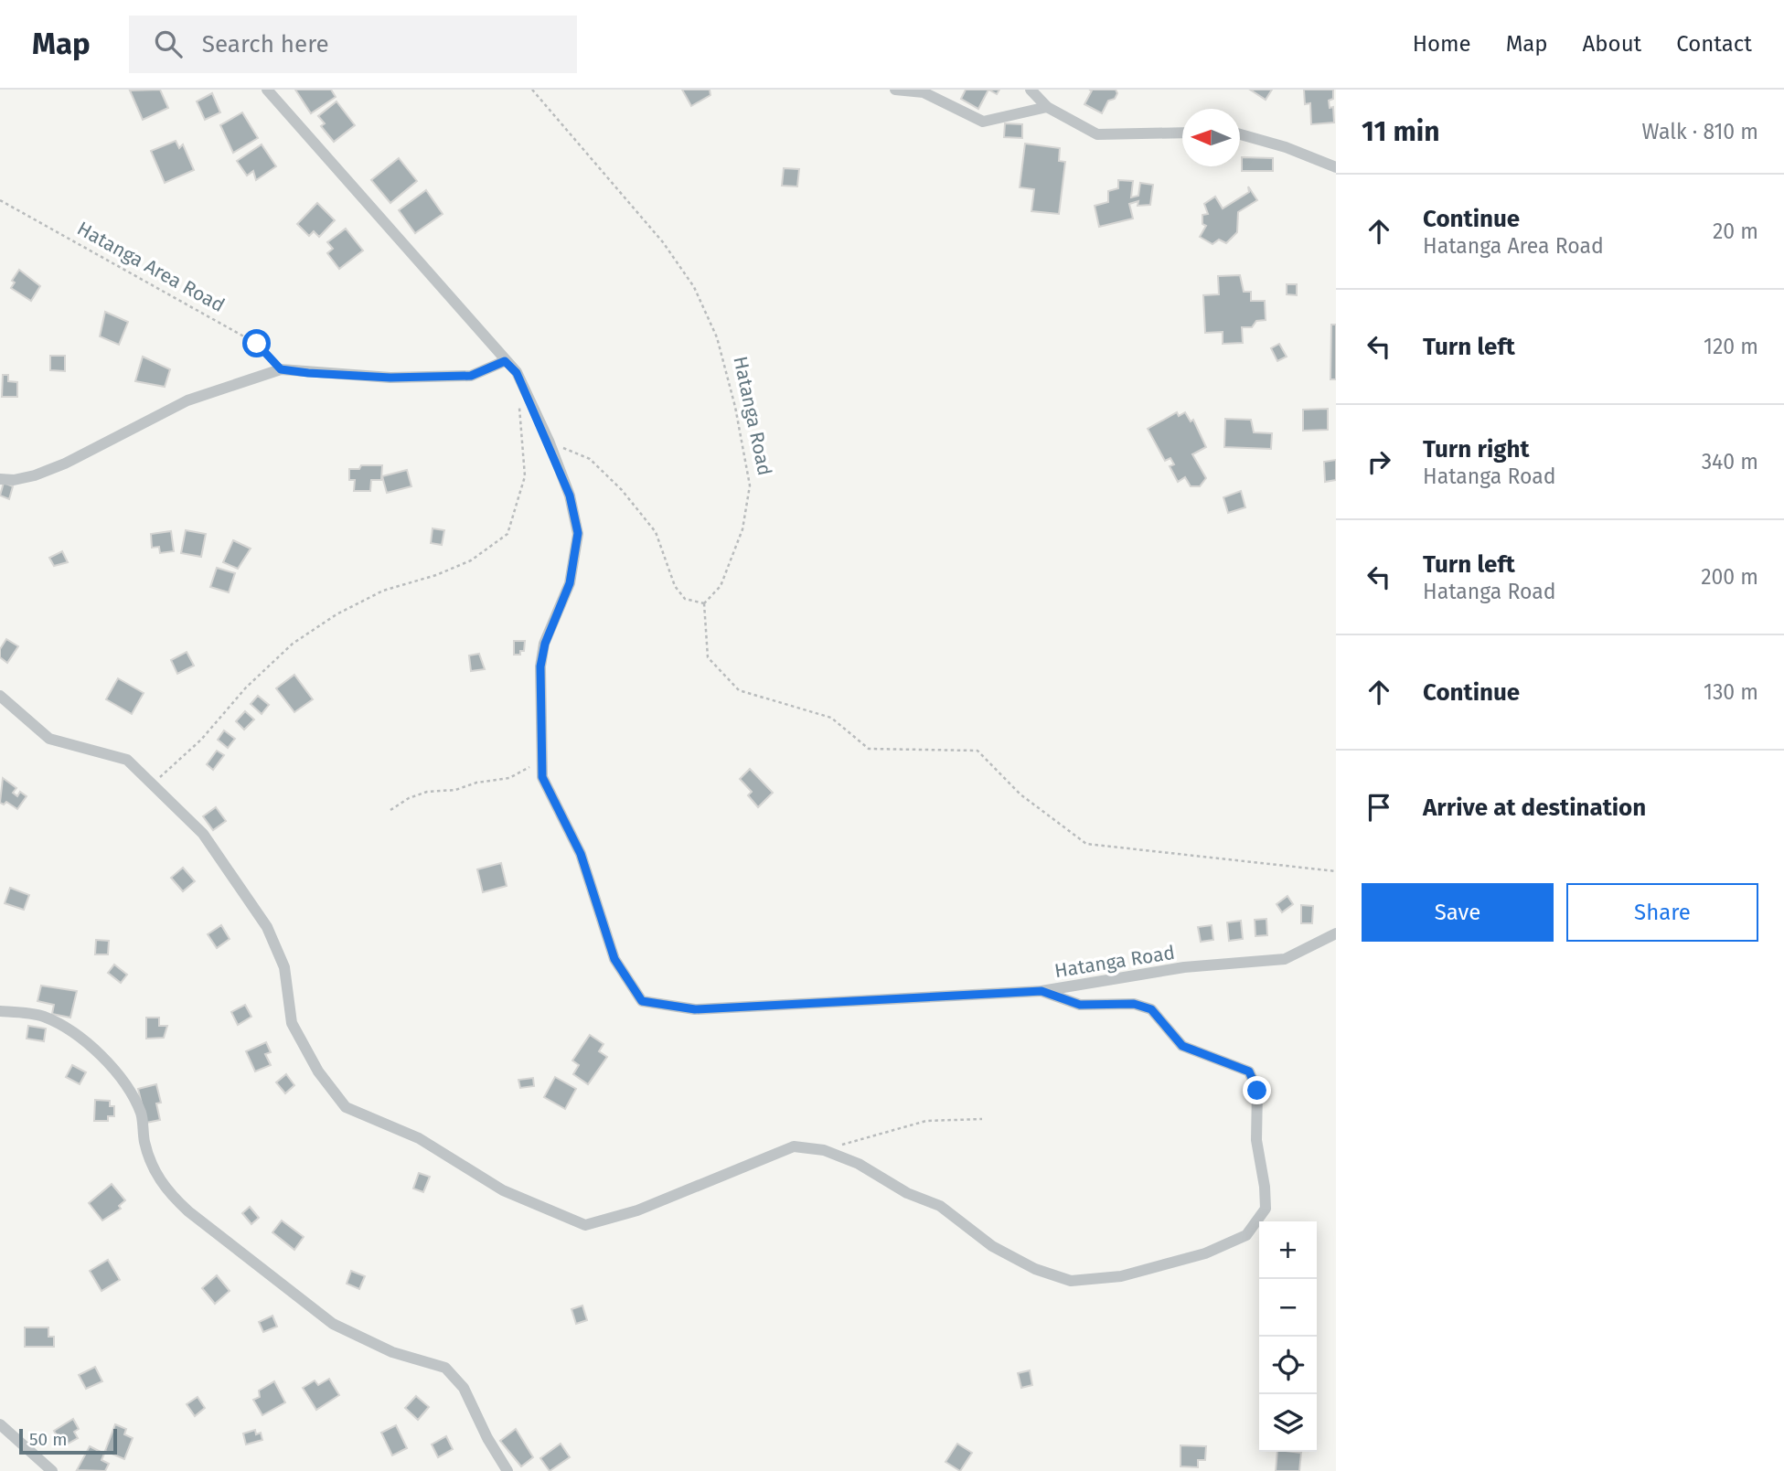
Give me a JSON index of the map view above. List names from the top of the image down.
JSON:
{
  "streets": {
    "street": ["Hatanga Road"],
    "path": ["Hatanga Area Road"]
  },
  "scale_bar": "50 m",
  "north": "left",
  "page": {
    "header": "Map",
    "search": "Search here",
    "nav": [
      "Home",
      "Map",
      "About",
      "Contact"
    ],
    "heading": ["11 min", "Walk · 810 m"],
    "list": [
      ["Continue", "Hatanga Area Road", "20 m"],
      ["Turn left", "120 m"],
      ["Turn right", "Hatanga Road", "340 m"],
      ["Turn left", "Hatanga Road", "200 m"],
      ["Continue", "130 m"],
      "Arrive at destination"
    ],
    "buttons": ["Save", "Share"],
    "map_buttons": ["+", "−"],
    "scale": "50 m"
  }
}
